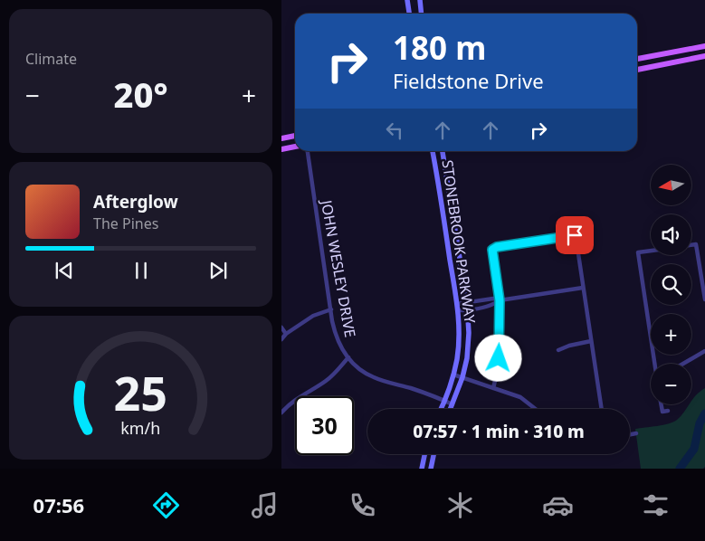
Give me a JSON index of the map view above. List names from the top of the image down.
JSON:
{
  "streets": {
    "main road": ["STONEBROOK PARKWAY"],
    "street": ["JOHN WESLEY DRIVE"]
  },
  "crossings": [
    ["STONEBROOK PARKWAY", "JOHN WESLEY DRIVE"]
  ],
  "north": "left",
  "page": {
    "tile": "Climate",
    "turn": ["180 m", "Fieldstone Drive"],
    "heat": ["−", "20°", "+"],
    "map_buttons": ["+", "−"],
    "song": ["Afterglow", "The Pines"],
    "limit": "30",
    "trip": "07:57 · 1 min · 310 m",
    "tabs": "07:56",
    "gauge": ["25", "km/h"]
  }
}
